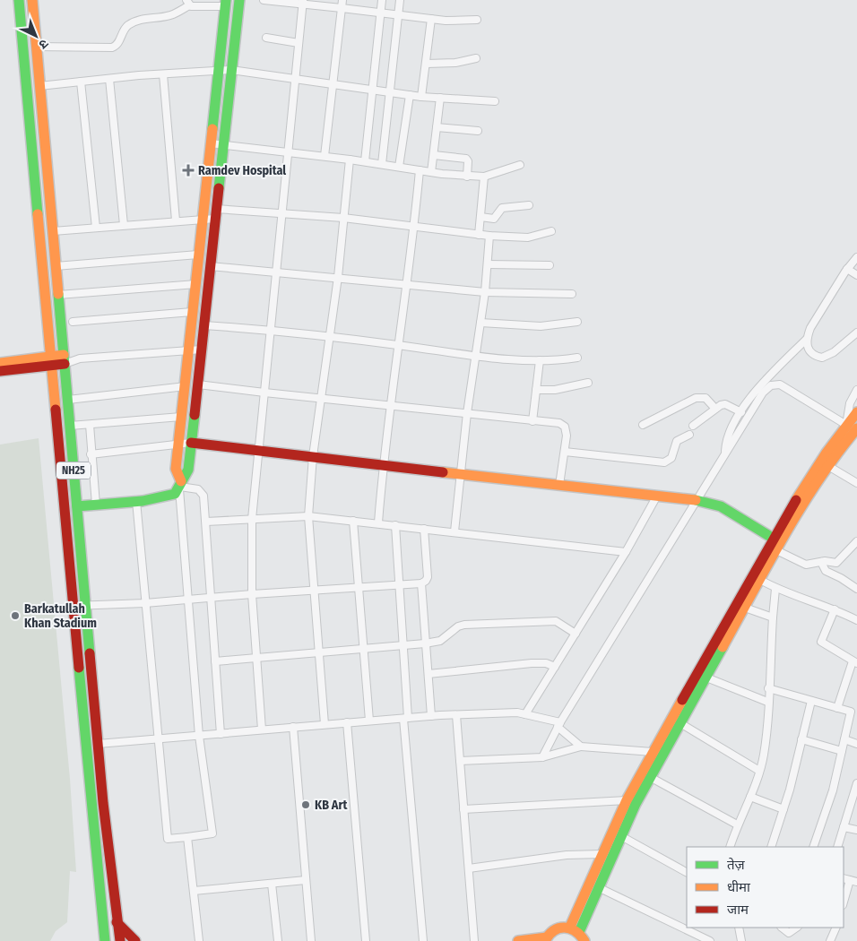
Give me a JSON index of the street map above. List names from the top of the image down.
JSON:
{
  "streets": {
    "main road": ["NH25"]
  },
  "places": {
    "health": ["Ramdev Hospital"],
    "other": ["Barkatullah Khan Stadium", "KB Art"]
  },
  "legend": ["तेज़", "धीमा", "जाम"],
  "north": "bottom right"
}
